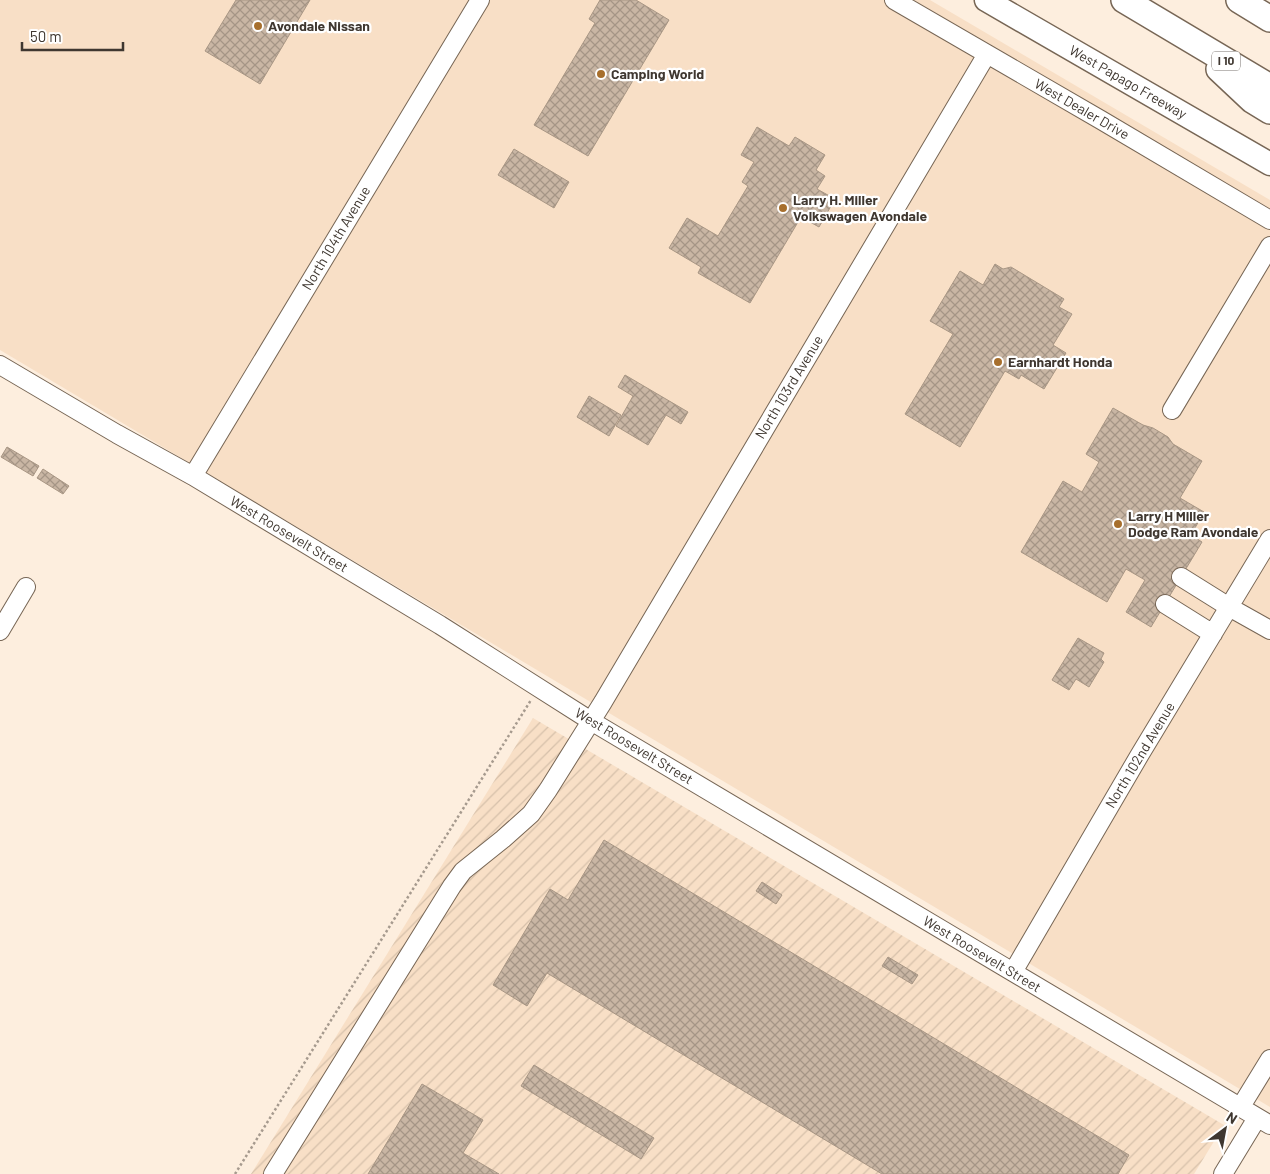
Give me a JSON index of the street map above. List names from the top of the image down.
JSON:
{
  "streets": {
    "highway": ["I 10"],
    "main road": ["West Papago Freeway"],
    "street": [
      "West Dealer Drive",
      "North 104th Avenue",
      "North 103rd Avenue",
      "West Roosevelt Street",
      "North 102nd Avenue"
    ]
  },
  "crossings": [
    ["West Dealer Drive", "North 103rd Avenue"],
    ["North 104th Avenue", "West Roosevelt Street"],
    ["North 103rd Avenue", "West Roosevelt Street"],
    ["West Roosevelt Street", "North 102nd Avenue"]
  ],
  "places": [
    "Avondale Nissan",
    "Camping World",
    "Larry H. Miller Volkswagen Avondale",
    "Earnhardt Honda",
    "Larry H Miller Dodge Ram Avondale"
  ],
  "scale_bar": "50 m",
  "north": "top right"
}
